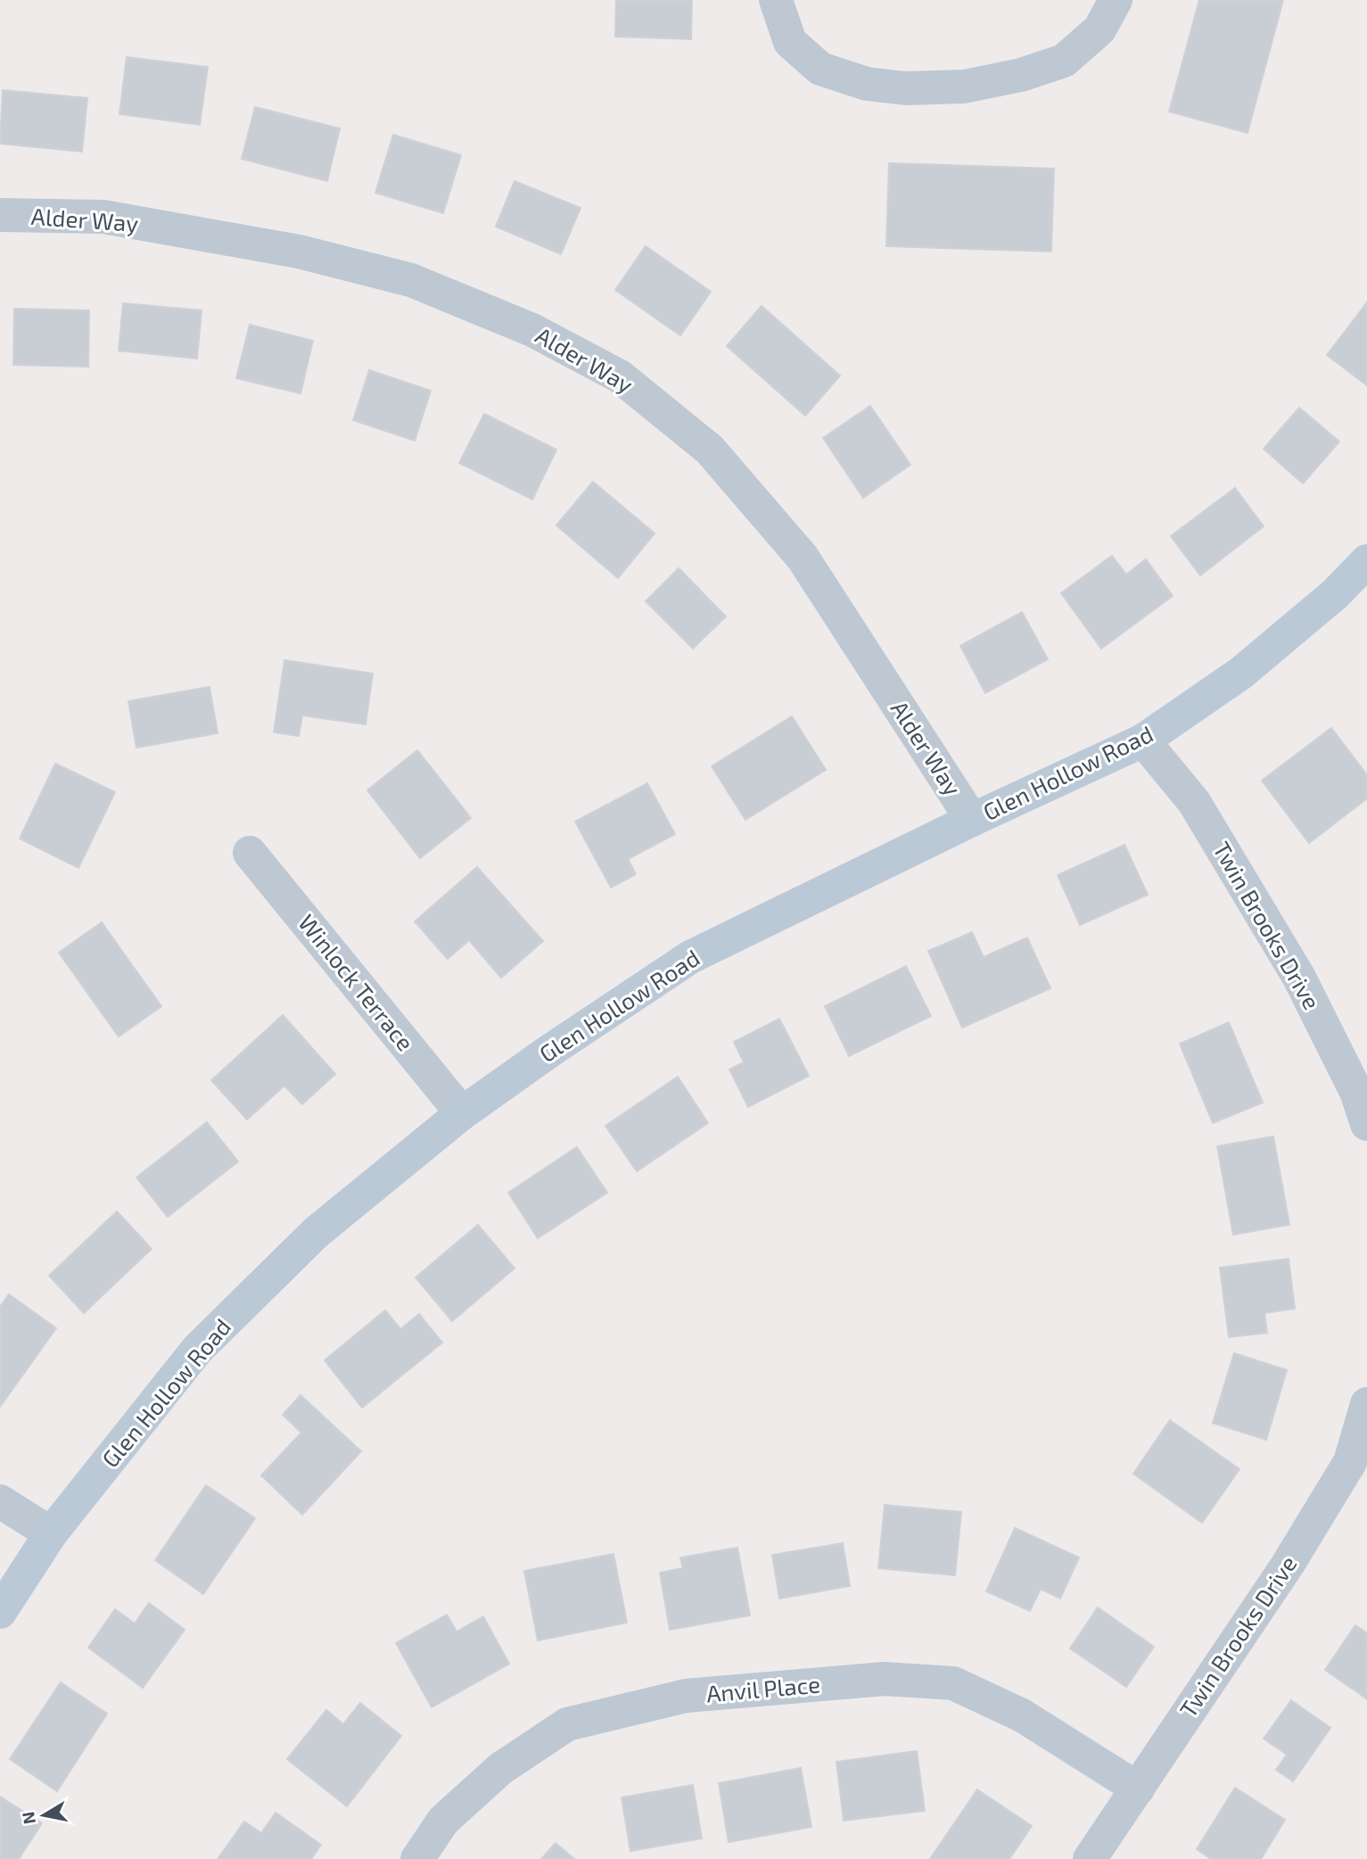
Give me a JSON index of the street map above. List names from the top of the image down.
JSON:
{
  "streets": {
    "street": [
      "Alder Way",
      "Glen Hollow Road",
      "Twin Brooks Drive",
      "Winlock Terrace",
      "Anvil Place"
    ]
  },
  "crossings": [
    ["Alder Way", "Glen Hollow Road"],
    ["Glen Hollow Road", "Twin Brooks Drive"],
    ["Glen Hollow Road", "Winlock Terrace"],
    ["Twin Brooks Drive", "Anvil Place"]
  ],
  "north": "left"
}
